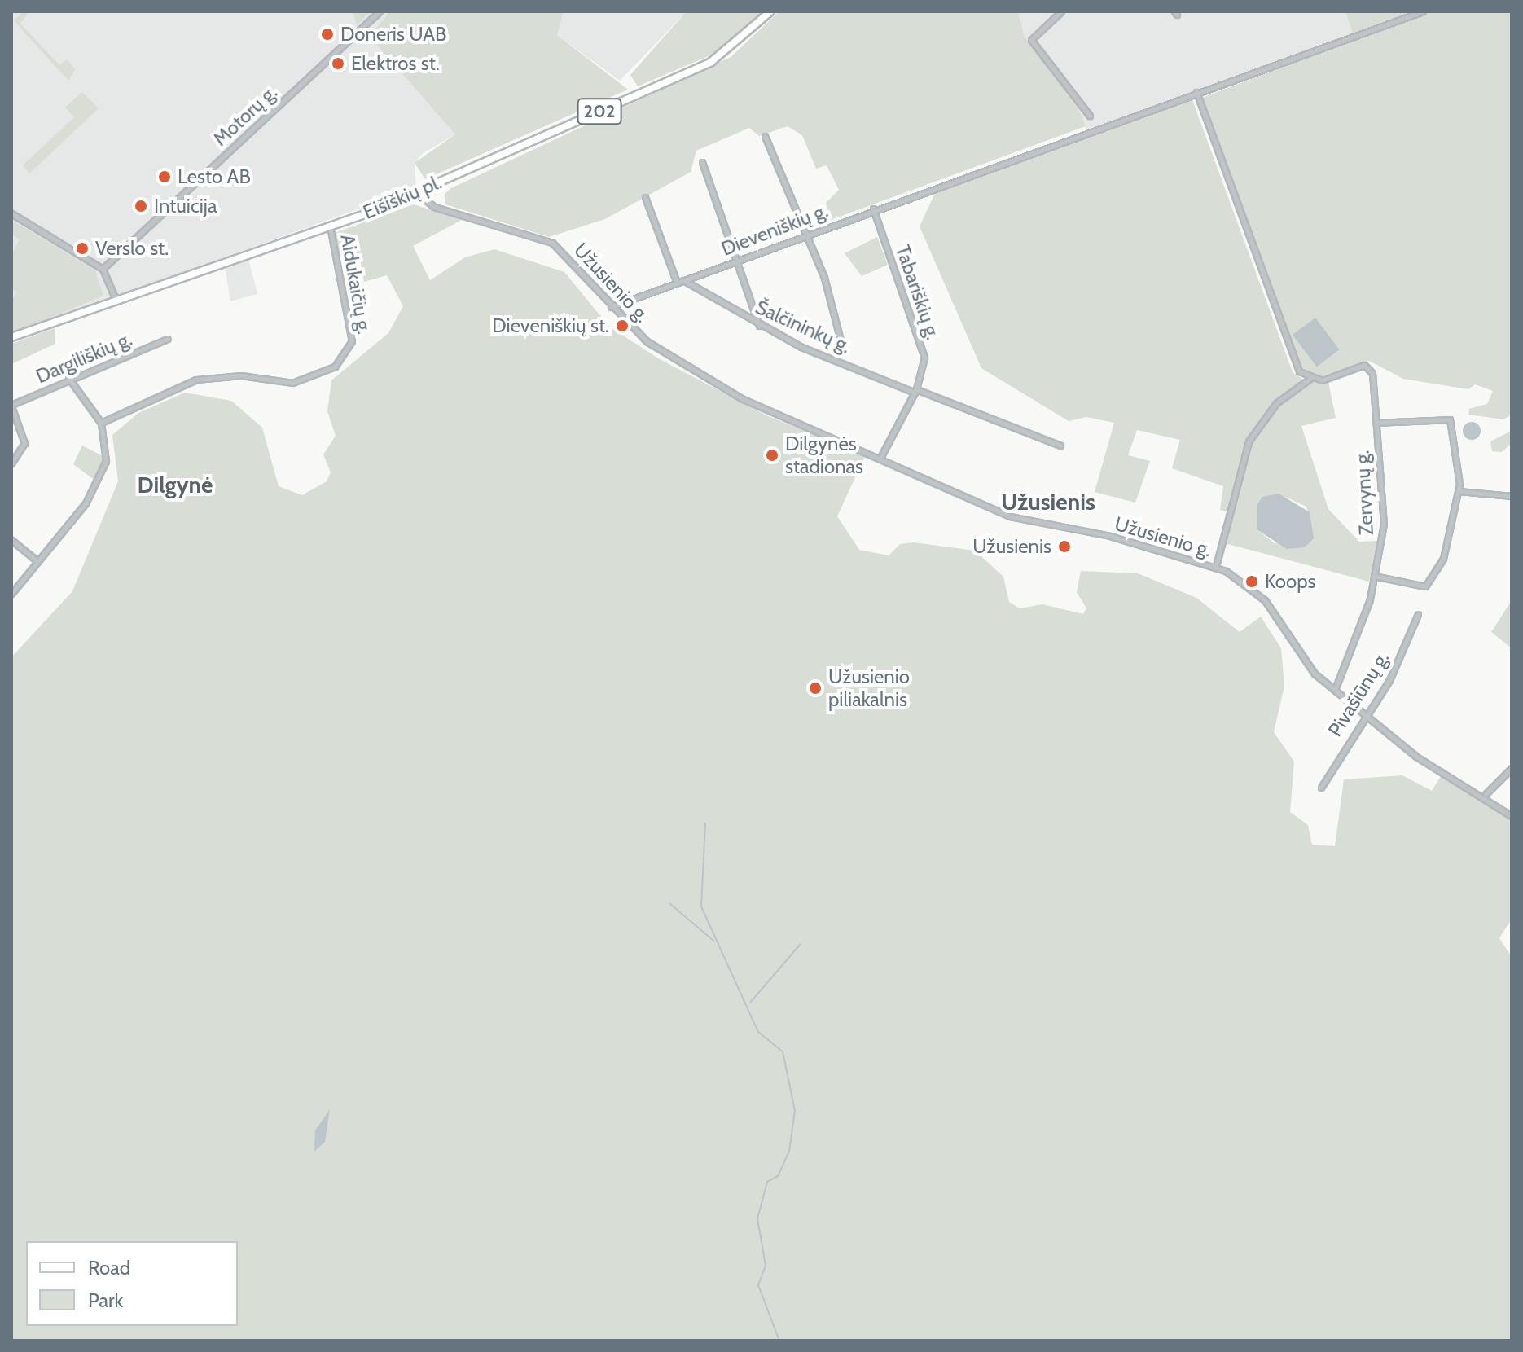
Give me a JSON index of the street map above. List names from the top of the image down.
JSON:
{
  "streets": {
    "main road": ["202", "Eišiškių pl."],
    "street": [
      "Motorų g.",
      "Dieveniškių g.",
      "Užusienio g.",
      "Aidukaičių g.",
      "Tabariškių g.",
      "Šalčininkų g.",
      "Dargiliškių g.",
      "Zervynų g.",
      "Pivašiūnų g."
    ]
  },
  "crossings": [
    ["Eišiškių pl.", "Užusienio g."],
    ["Eišiškių pl.", "Aidukaičių g."],
    ["Dieveniškių g.", "Užusienio g."],
    ["Dieveniškių g.", "Tabariškių g."],
    ["Dieveniškių g.", "Šalčininkų g."],
    ["Užusienio g.", "Tabariškių g."],
    ["Užusienio g.", "Zervynų g."],
    ["Užusienio g.", "Pivašiūnų g."],
    ["Tabariškių g.", "Šalčininkų g."]
  ],
  "districts": ["Dilgynė", "Užusienis"],
  "places": [
    "Doneris UAB",
    "Elektros st.",
    "Lesto AB",
    "Intuicija",
    "Verslo st.",
    "Dieveniškių st.",
    "Dilgynės stadionas",
    "Užusienis",
    "Koops",
    "Užusienio piliakalnis"
  ],
  "legend": ["Road", "Park"]
}
